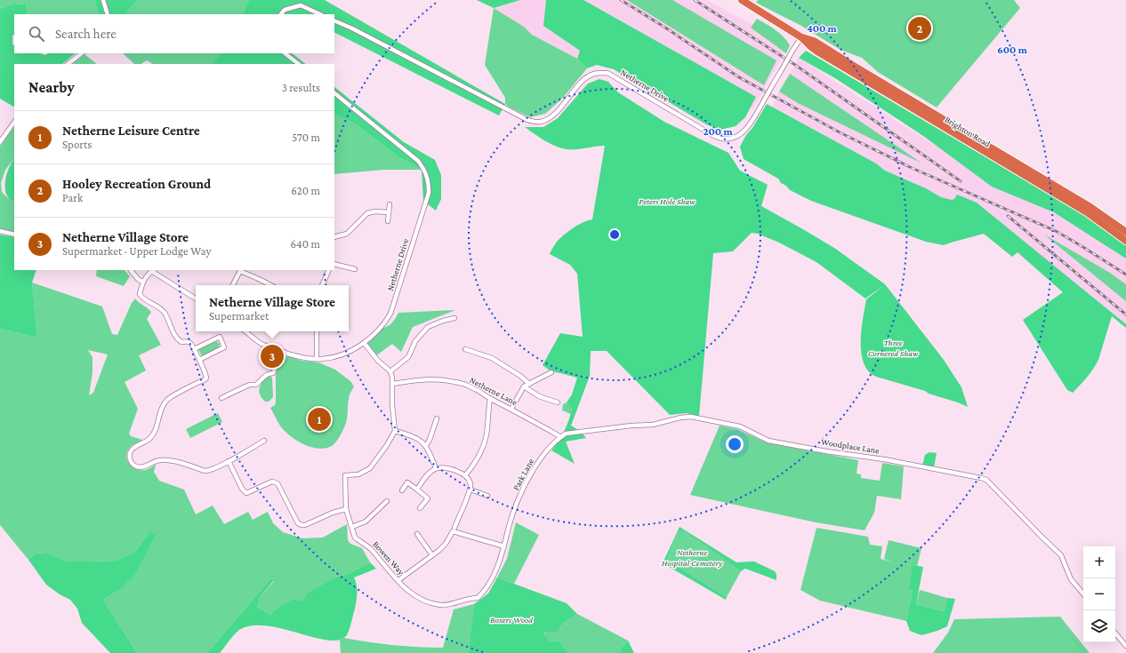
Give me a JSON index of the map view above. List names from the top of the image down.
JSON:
{
  "streets": {
    "highway": ["Brighton Road"],
    "street": [
      "Netherne Drive",
      "Netherne Lane",
      "Woodplace Lane",
      "Park Lane",
      "Bowen Way"
    ]
  },
  "crossings": [
    ["Netherne Drive", "Brighton Road"],
    ["Netherne Lane", "Woodplace Lane"],
    ["Netherne Lane", "Park Lane"],
    ["Woodplace Lane", "Park Lane"],
    ["Park Lane", "Bowen Way"]
  ],
  "parks": [
    "Peters Hole Shaw",
    "Three Cornered Shaw",
    "Netherne Hospital Cemetery",
    "Boxers Wood"
  ],
  "page": {
    "search": "Search here",
    "pins": ["2", "3", "1"],
    "heading": ["Nearby", "3 results"],
    "list": [
      {
        "mark": "1",
        "name": "Netherne Leisure Centre",
        "note": "Sports",
        "value": "570 m"
      },
      {
        "mark": "2",
        "name": "Hooley Recreation Ground",
        "note": "Park",
        "value": "620 m"
      },
      {
        "mark": "3",
        "name": "Netherne Village Store",
        "note": "Supermarket · Upper Lodge Way",
        "value": "640 m"
      }
    ],
    "popup": ["Netherne Village Store", "Supermarket"],
    "map_buttons": ["+", "−"]
  },
  "rings": ["400 m", "600 m", "200 m"]
}
